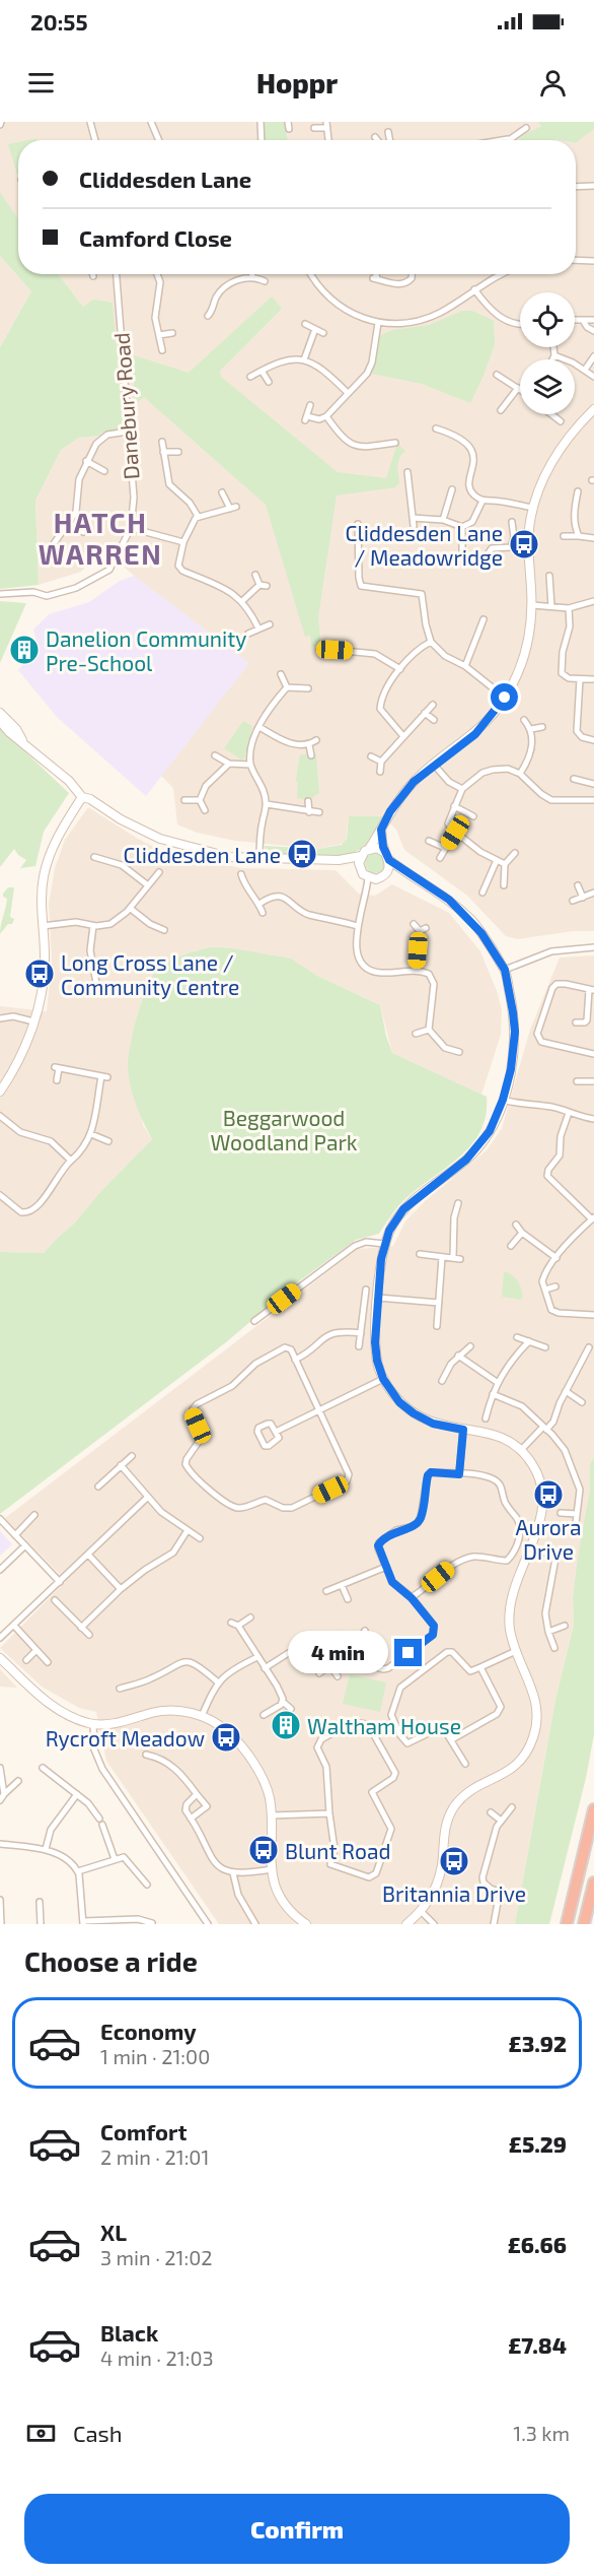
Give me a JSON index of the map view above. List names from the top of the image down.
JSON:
{
  "streets": {
    "street": ["Danebury Road"]
  },
  "districts": ["HATCH WARREN"],
  "parks": ["Beggarwood Woodland Park"],
  "places": {
    "bus stop": [
      "Cliddesden Lane / Meadowridge",
      "Cliddesden Lane",
      "Long Cross Lane / Community Centre",
      "Aurora Drive",
      "Rycroft Meadow",
      "Blunt Road",
      "Britannia Drive"
    ],
    "building": ["Danelion Community Pre-School", "Waltham House"]
  },
  "page": {
    "status": "20:55",
    "header": "Hoppr",
    "banner": ["Cliddesden Lane", "Camford Close"],
    "bubble": "4 min",
    "heading": "Choose a ride",
    "list": [
      {
        "name": "Economy",
        "note": "1 min · 21:00",
        "value": "£3.92"
      },
      {
        "name": "Comfort",
        "note": "2 min · 21:01",
        "value": "£5.29"
      },
      {
        "name": "XL",
        "note": "3 min · 21:02",
        "value": "£6.66"
      },
      {
        "name": "Black",
        "note": "4 min · 21:03",
        "value": "£7.84"
      }
    ],
    "pay": ["Cash", "1.3 km"],
    "buttons": "Confirm"
  }
}
